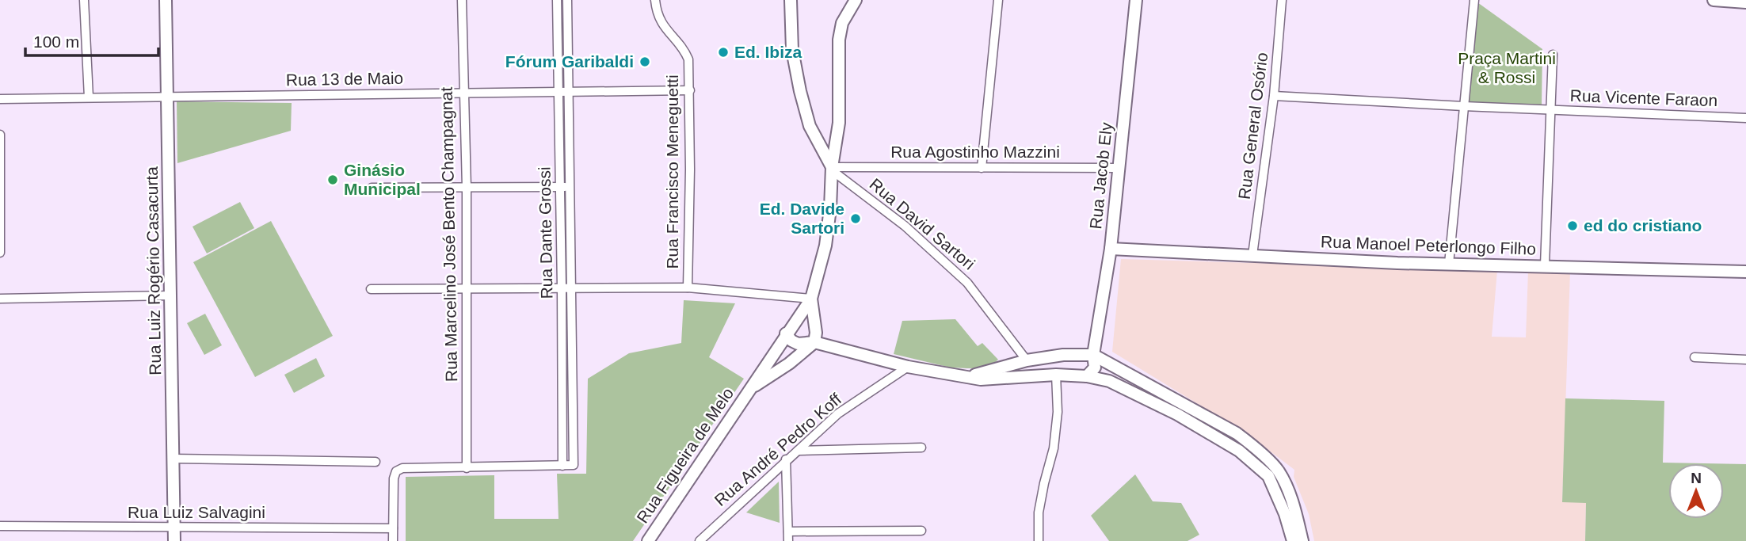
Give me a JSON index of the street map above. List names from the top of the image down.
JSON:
{
  "streets": {
    "main road": [
      "Rua Jacob Ely",
      "Rua Manoel Peterlongo Filho",
      "Rua Luiz Rogério Casacurta",
      "Rua Figueira de Melo"
    ],
    "street": [
      "Rua 13 de Maio",
      "Rua Vicente Faraon",
      "Rua General Osório",
      "Rua Agostinho Mazzini",
      "Rua Francisco Meneguetti",
      "Rua David Sartori",
      "Rua Dante Grossi",
      "Rua Marcelino José Bento Champagnat",
      "Rua André Pedro Koff",
      "Rua Luiz Salvagini"
    ]
  },
  "crossings": [
    ["Rua 13 de Maio", "Rua Francisco Meneguetti"],
    ["Rua 13 de Maio", "Rua Dante Grossi"],
    ["Rua 13 de Maio", "Rua Marcelino José Bento Champagnat"],
    ["Rua 13 de Maio", "Rua Luiz Rogério Casacurta"],
    ["Rua Vicente Faraon", "Rua General Osório"],
    ["Rua General Osório", "Rua Manoel Peterlongo Filho"],
    ["Rua Agostinho Mazzini", "Rua Jacob Ely"],
    ["Rua Agostinho Mazzini", "Rua David Sartori"],
    ["Rua Jacob Ely", "Rua Manoel Peterlongo Filho"],
    ["Rua Luiz Rogério Casacurta", "Rua Luiz Salvagini"]
  ],
  "parks": ["Praça Martini & Rossi"],
  "places": [
    "Ed. Ibiza",
    "Fórum Garibaldi",
    "Ginásio Municipal",
    "Ed. Davide Sartori",
    "ed do cristiano"
  ],
  "scale_bar": "100 m",
  "north": "top"
}
